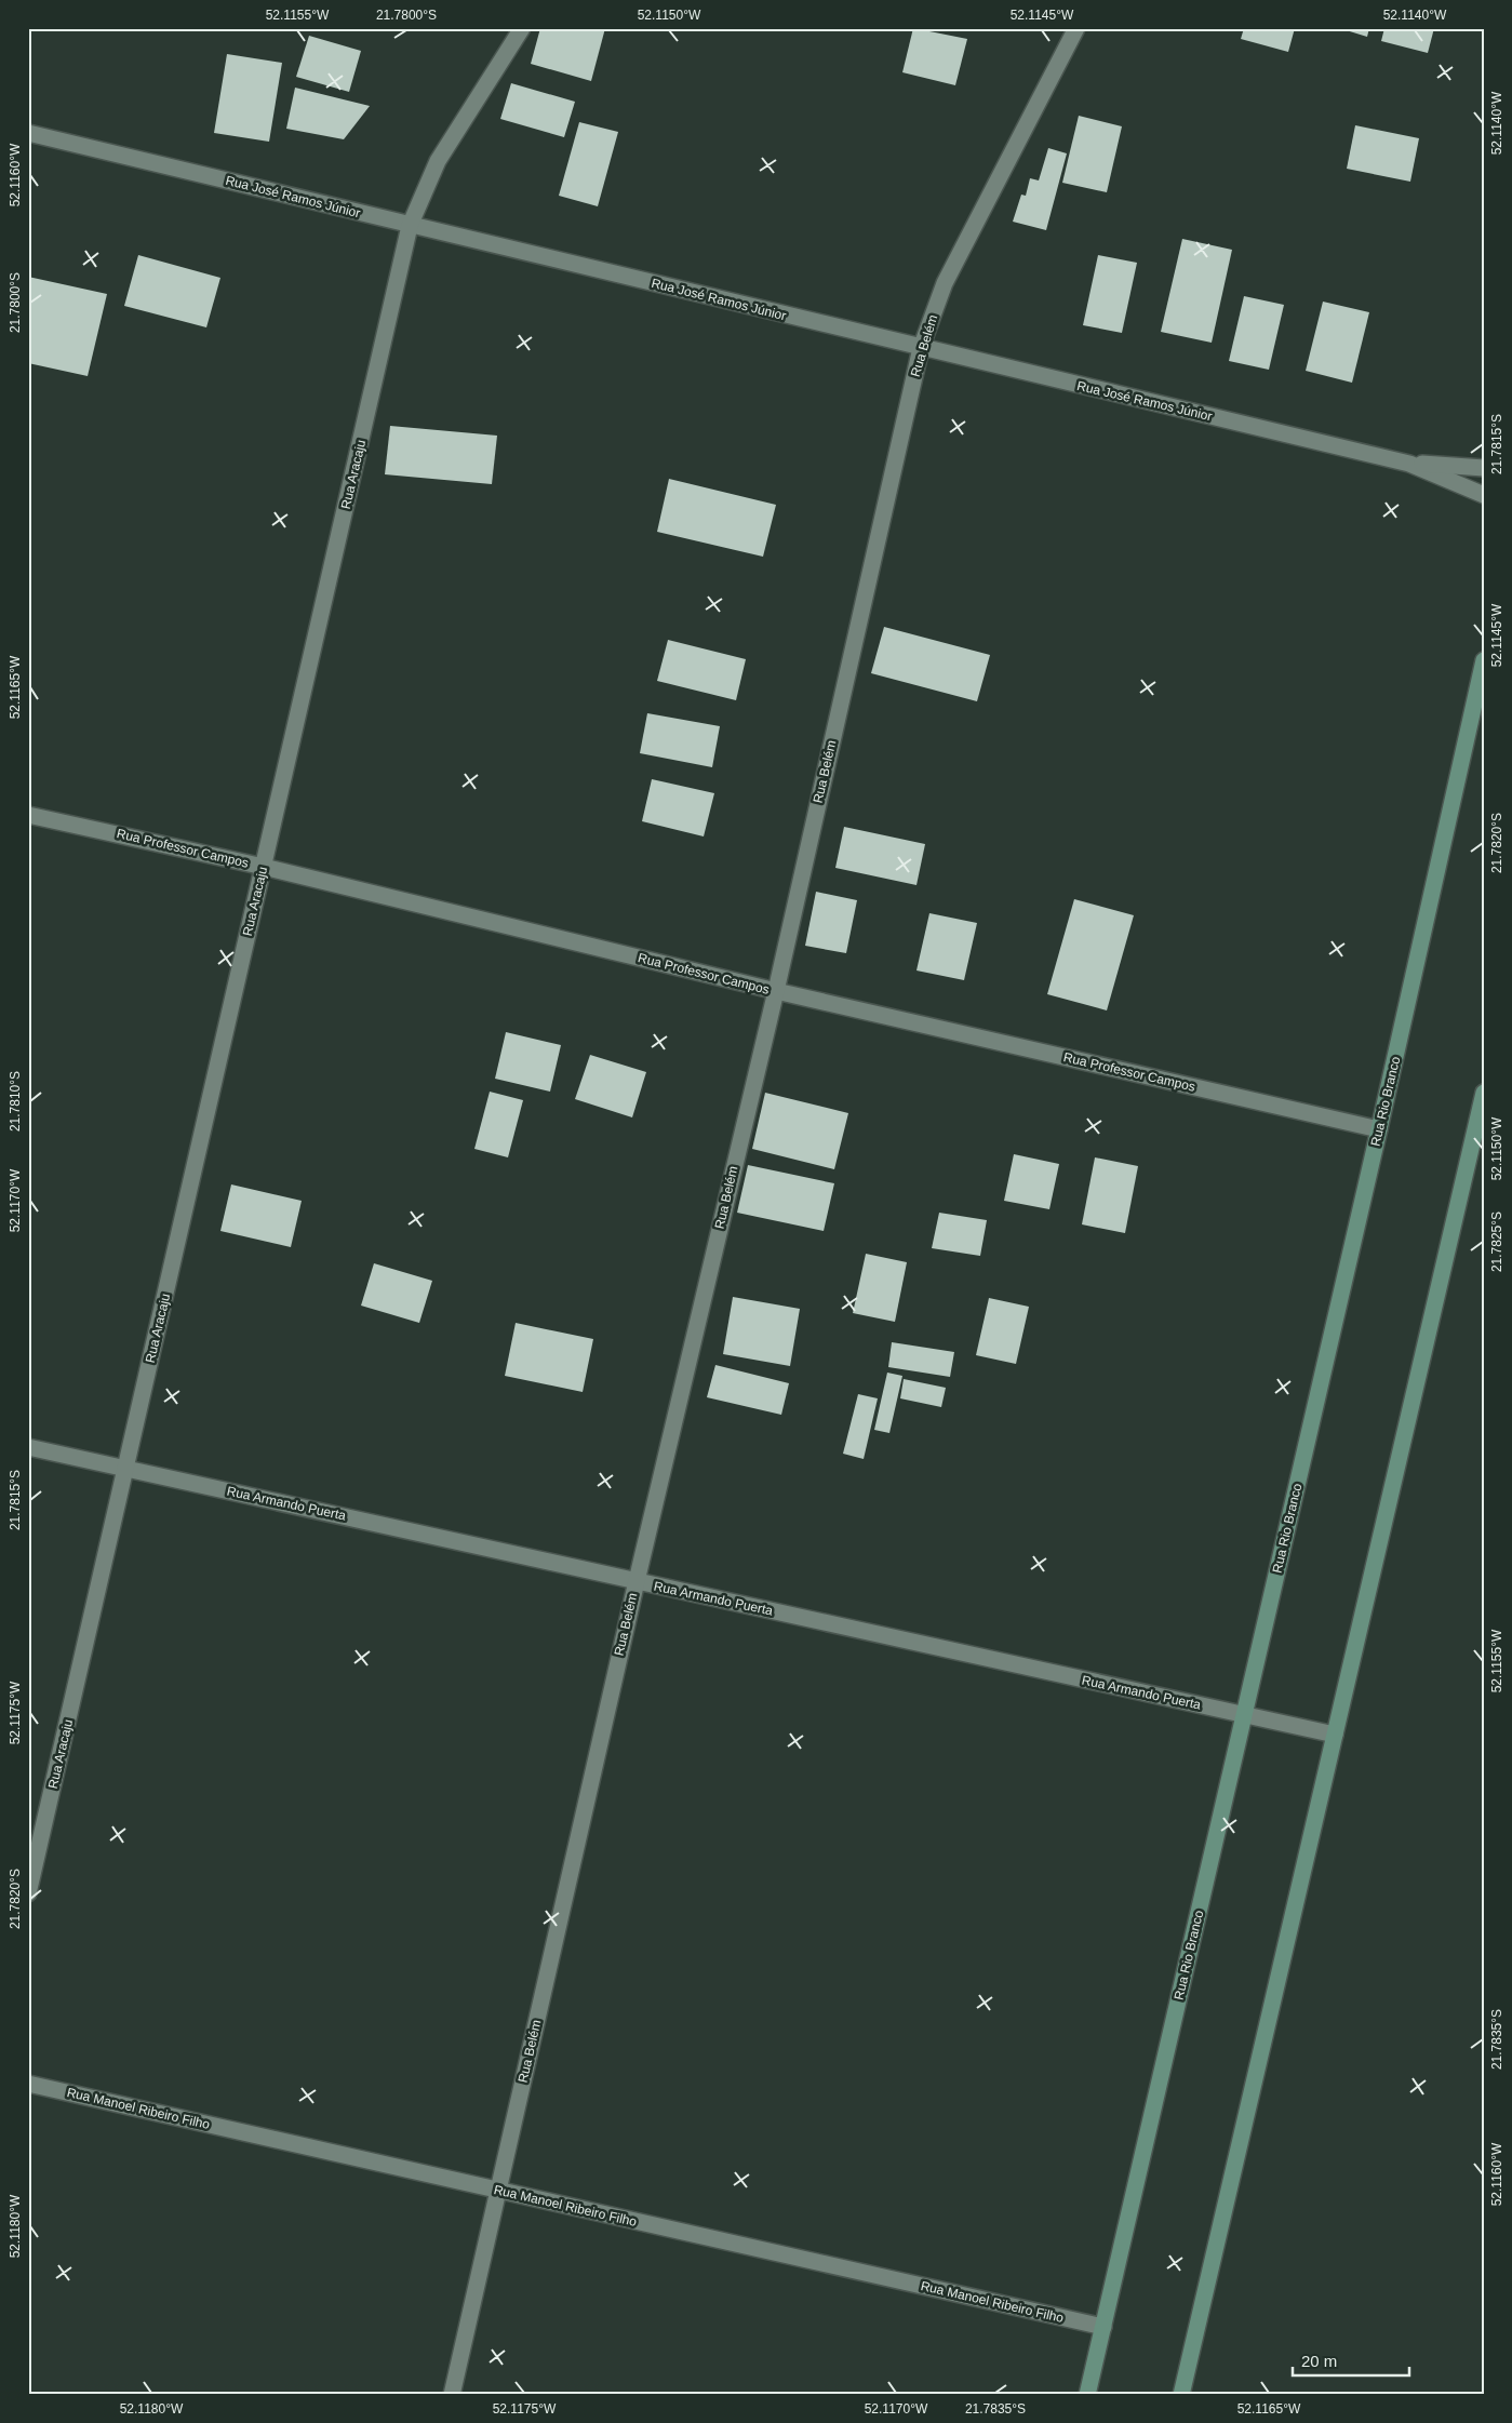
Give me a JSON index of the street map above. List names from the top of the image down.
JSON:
{
  "streets": {
    "street": [
      "Rua José Ramos Júnior",
      "Rua Belém",
      "Rua Aracaju",
      "Rua Professor Campos",
      "Rua Rio Branco",
      "Rua Armando Puerta",
      "Rua Manoel Ribeiro Filho"
    ]
  },
  "crossings": [
    ["Rua José Ramos Júnior", "Rua Belém"],
    ["Rua José Ramos Júnior", "Rua Aracaju"],
    ["Rua Belém", "Rua Professor Campos"],
    ["Rua Belém", "Rua Armando Puerta"],
    ["Rua Belém", "Rua Manoel Ribeiro Filho"],
    ["Rua Aracaju", "Rua Professor Campos"],
    ["Rua Aracaju", "Rua Armando Puerta"],
    ["Rua Professor Campos", "Rua Rio Branco"],
    ["Rua Rio Branco", "Rua Armando Puerta"],
    ["Rua Rio Branco", "Rua Manoel Ribeiro Filho"]
  ],
  "scale_bar": "20 m",
  "coordinates": [
    "52.1155°W",
    "21.7800°S",
    "52.1150°W",
    "52.1145°W",
    "52.1140°W",
    "52.1160°W",
    "21.7815°S",
    "52.1165°W",
    "21.7820°S",
    "21.7810°S",
    "52.1170°W",
    "21.7825°S",
    "52.1175°W",
    "21.7835°S",
    "52.1180°W"
  ]
}
